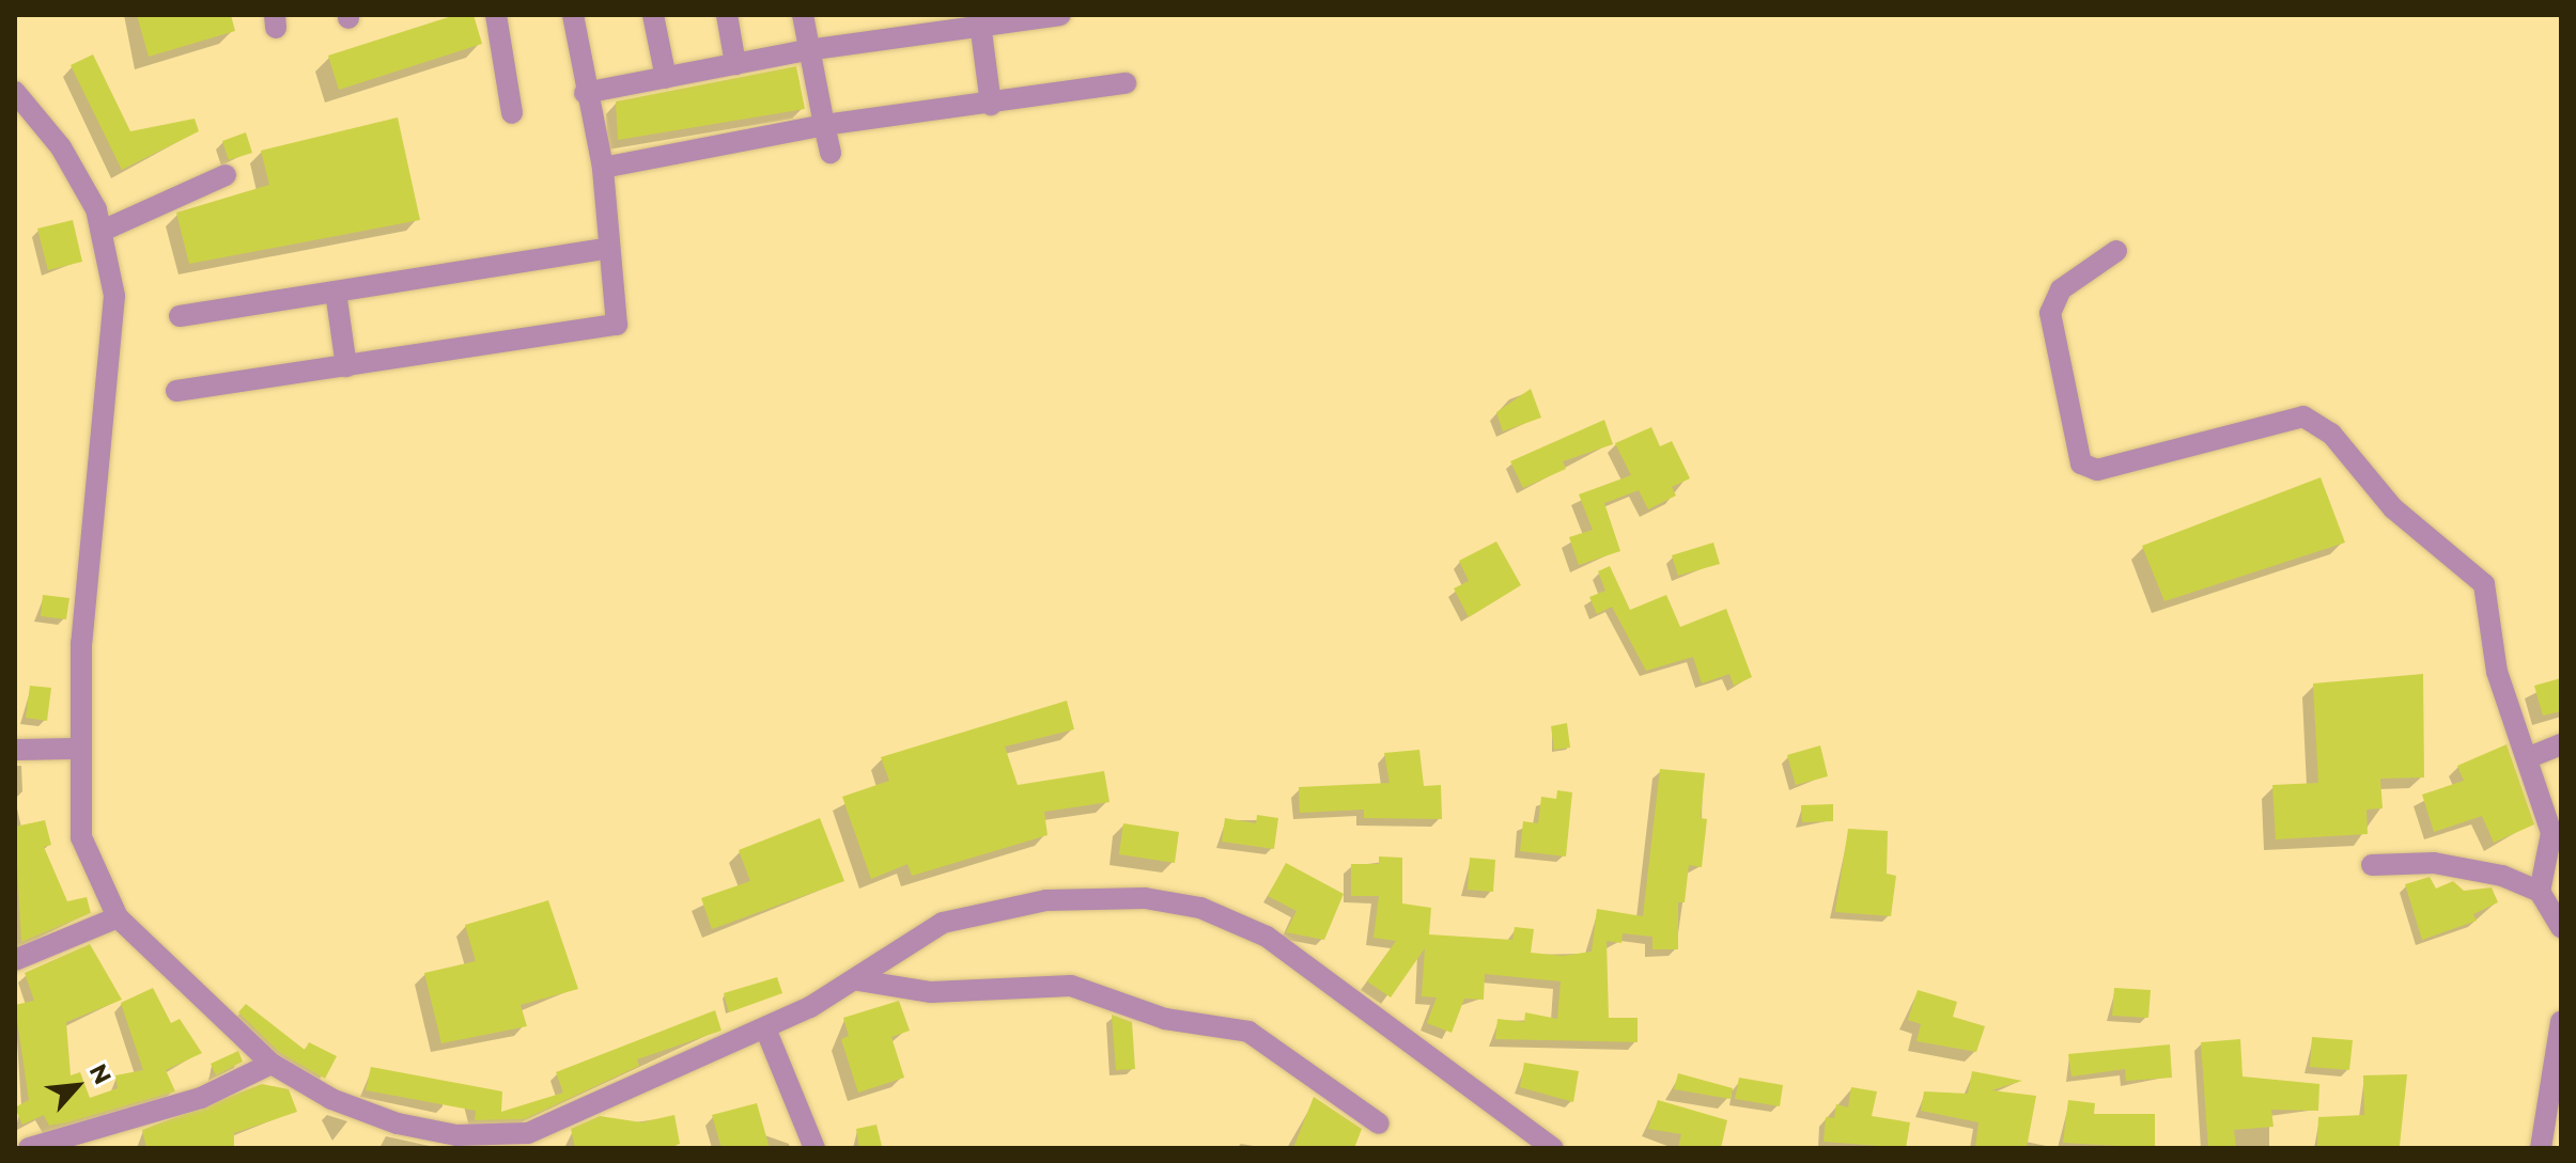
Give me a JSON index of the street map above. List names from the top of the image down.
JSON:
{
  "north": "top right"
}
